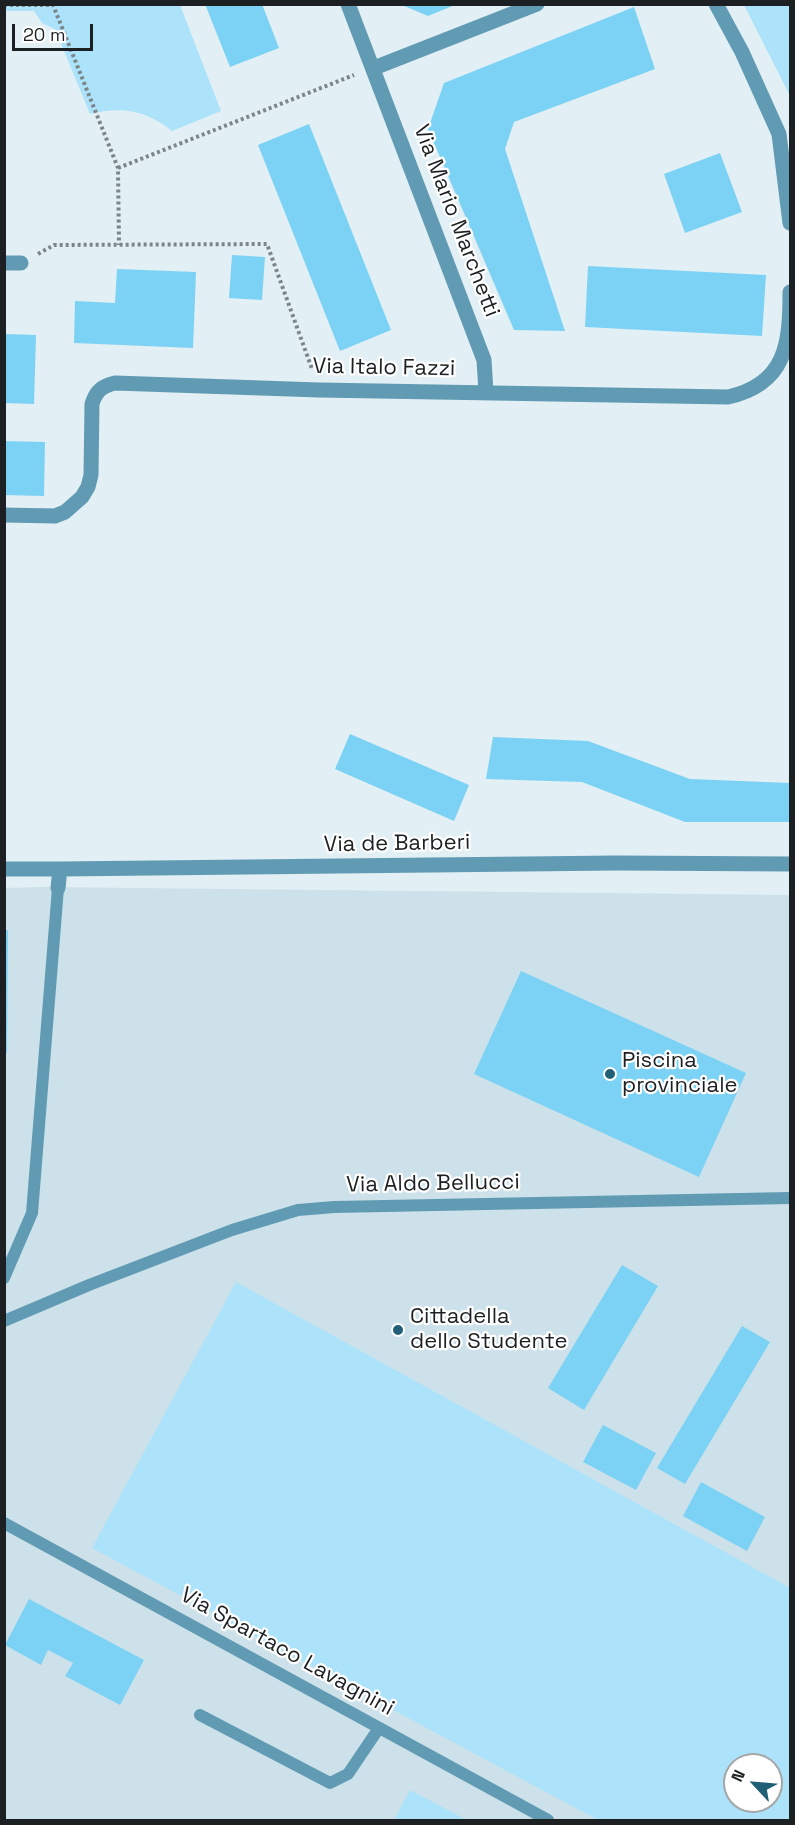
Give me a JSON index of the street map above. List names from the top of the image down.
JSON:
{
  "streets": {
    "street": ["Via Mario Marchetti", "Via Italo Fazzi", "Via de Barberi"],
    "lane": ["Via Aldo Bellucci", "Via Spartaco Lavagnini"]
  },
  "crossings": [
    ["Via Mario Marchetti", "Via Italo Fazzi"]
  ],
  "places": ["Piscina provinciale", "Cittadella dello Studente"],
  "scale_bar": "20 m",
  "north": "top left"
}
